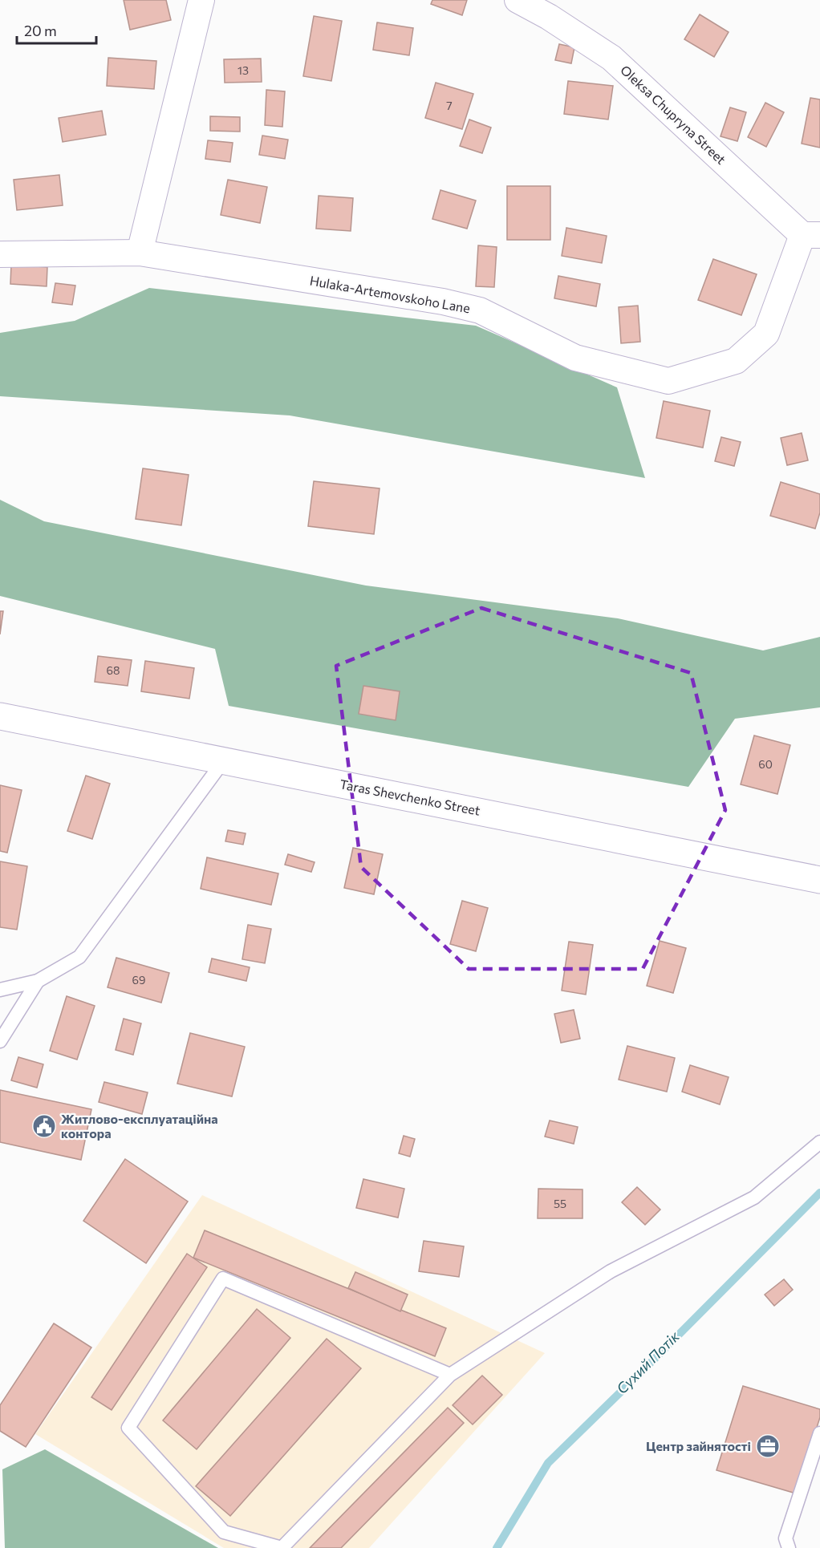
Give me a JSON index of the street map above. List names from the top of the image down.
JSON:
{
  "streets": {
    "street": ["Oleksa Chupryna Street", "Hulaka-Artemovskoho Lane", "Taras Shevchenko Street"]
  },
  "crossings": [
    ["Oleksa Chupryna Street", "Hulaka-Artemovskoho Lane"]
  ],
  "water": ["Сухий Потік"],
  "places": {
    "public building": ["Житлово-експлуатаційна контора"],
    "office": ["Центр зайнятості"]
  },
  "house_numbers": [
    "13",
    "7",
    "68",
    "60",
    "69",
    "55"
  ],
  "scale_bar": "20 m"
}
